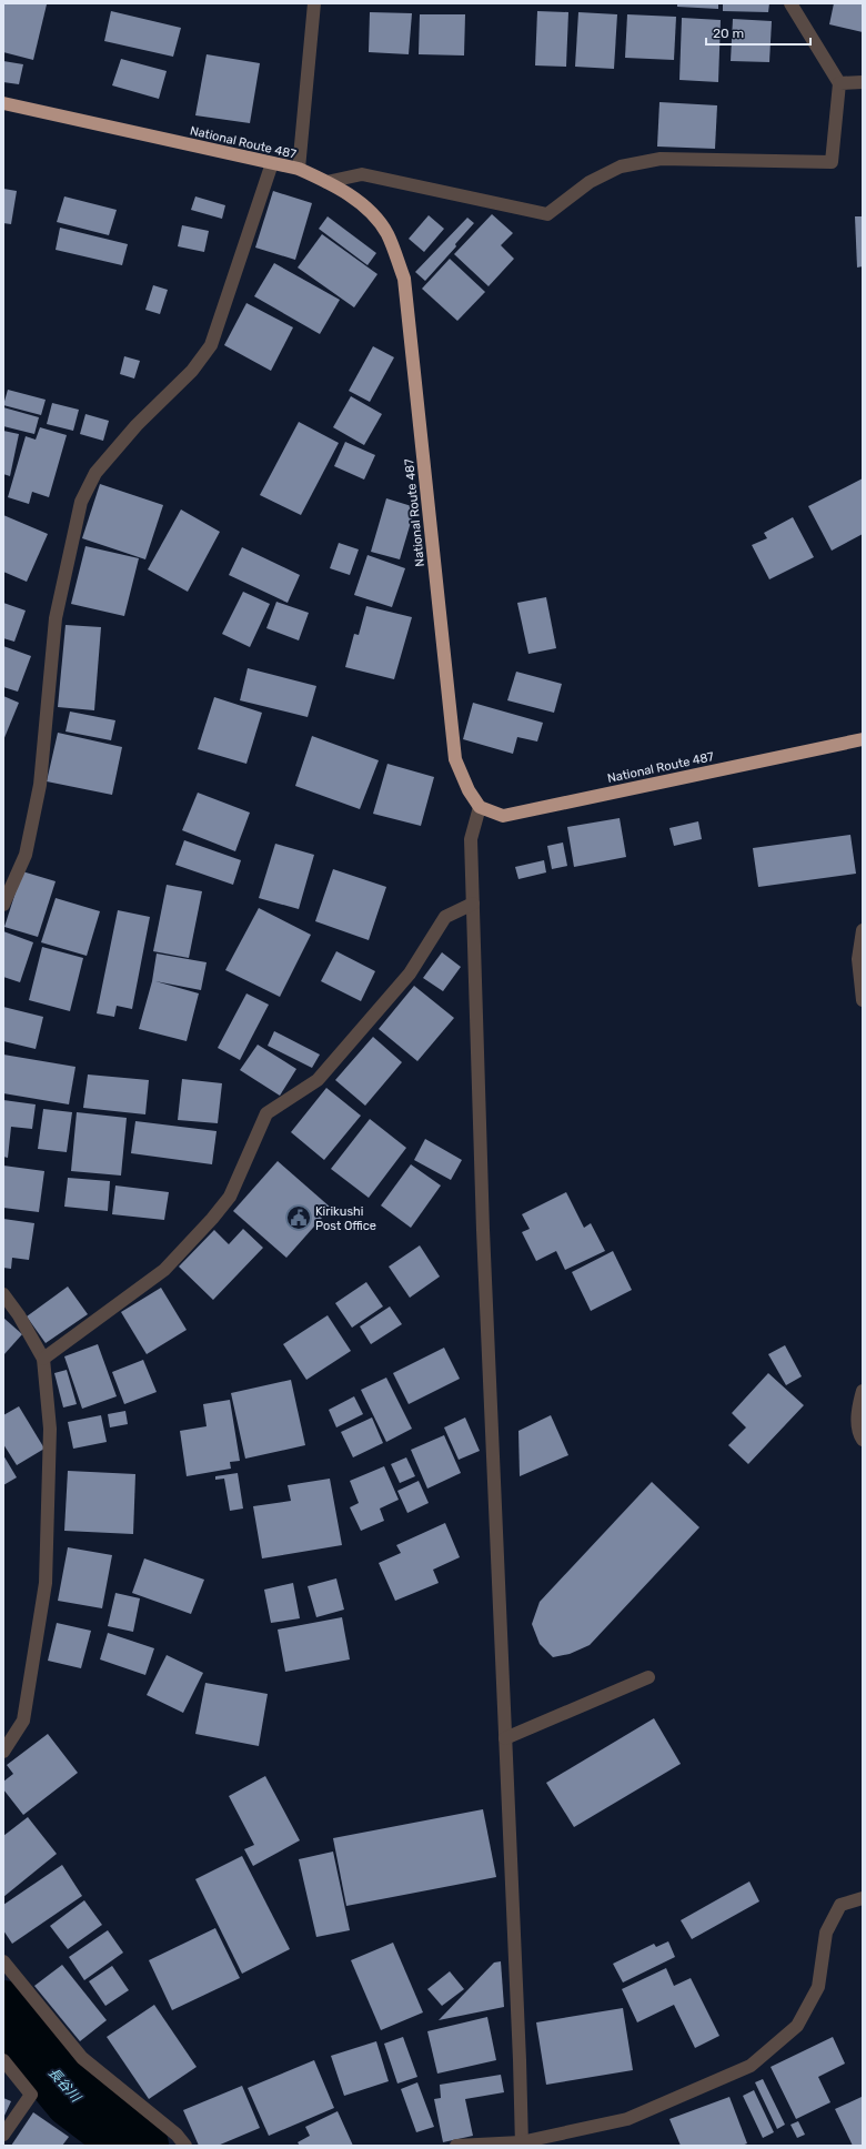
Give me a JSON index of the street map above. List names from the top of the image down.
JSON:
{
  "streets": {
    "highway": ["National Route 487"]
  },
  "water": ["長谷川"],
  "places": {
    "public building": ["Kirikushi Post Office"]
  },
  "scale_bar": "20 m"
}
